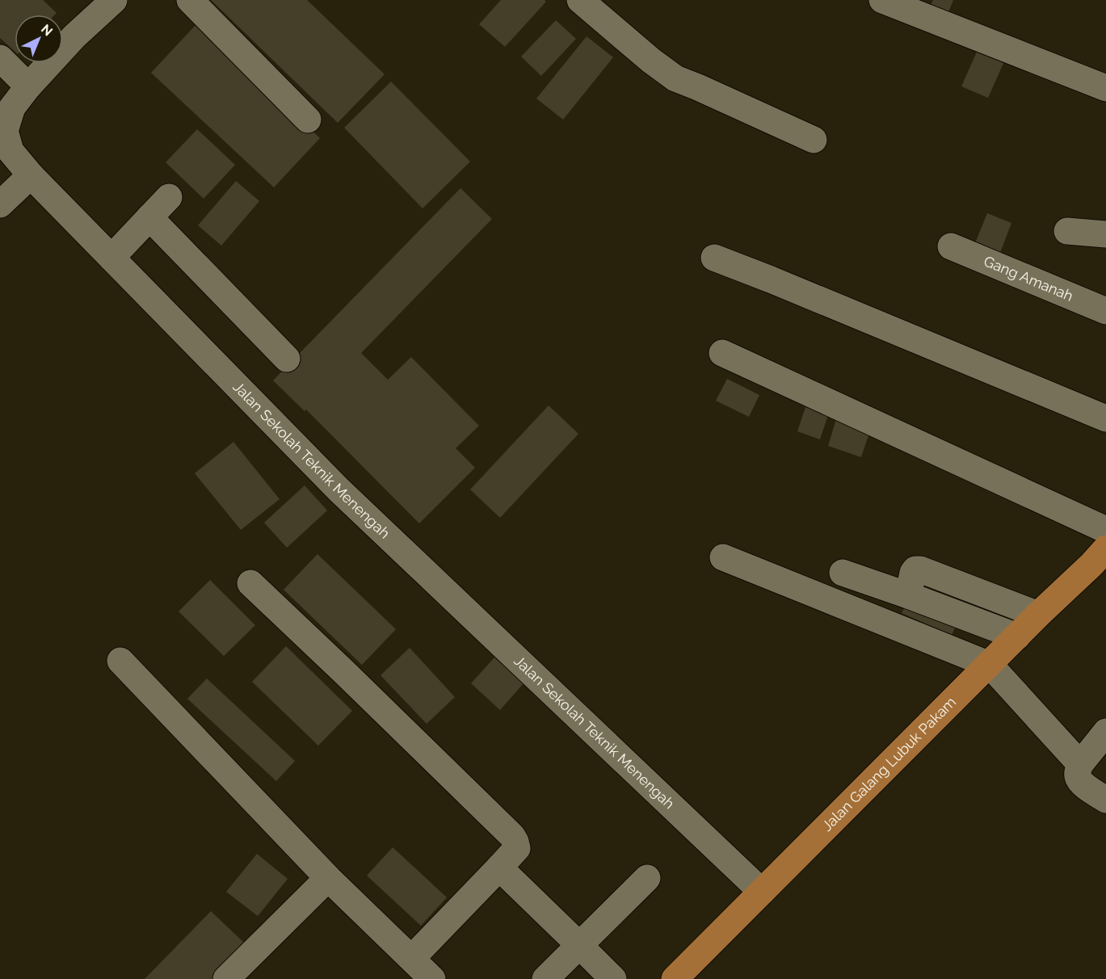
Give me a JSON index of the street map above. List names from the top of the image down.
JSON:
{
  "streets": {
    "main road": ["Jalan Galang Lubuk Pakam"],
    "street": ["Gang Amanah", "Jalan Sekolah Teknik Menengah"]
  },
  "crossings": [
    ["Jalan Sekolah Teknik Menengah", "Jalan Galang Lubuk Pakam"]
  ],
  "north": "top right"
}
